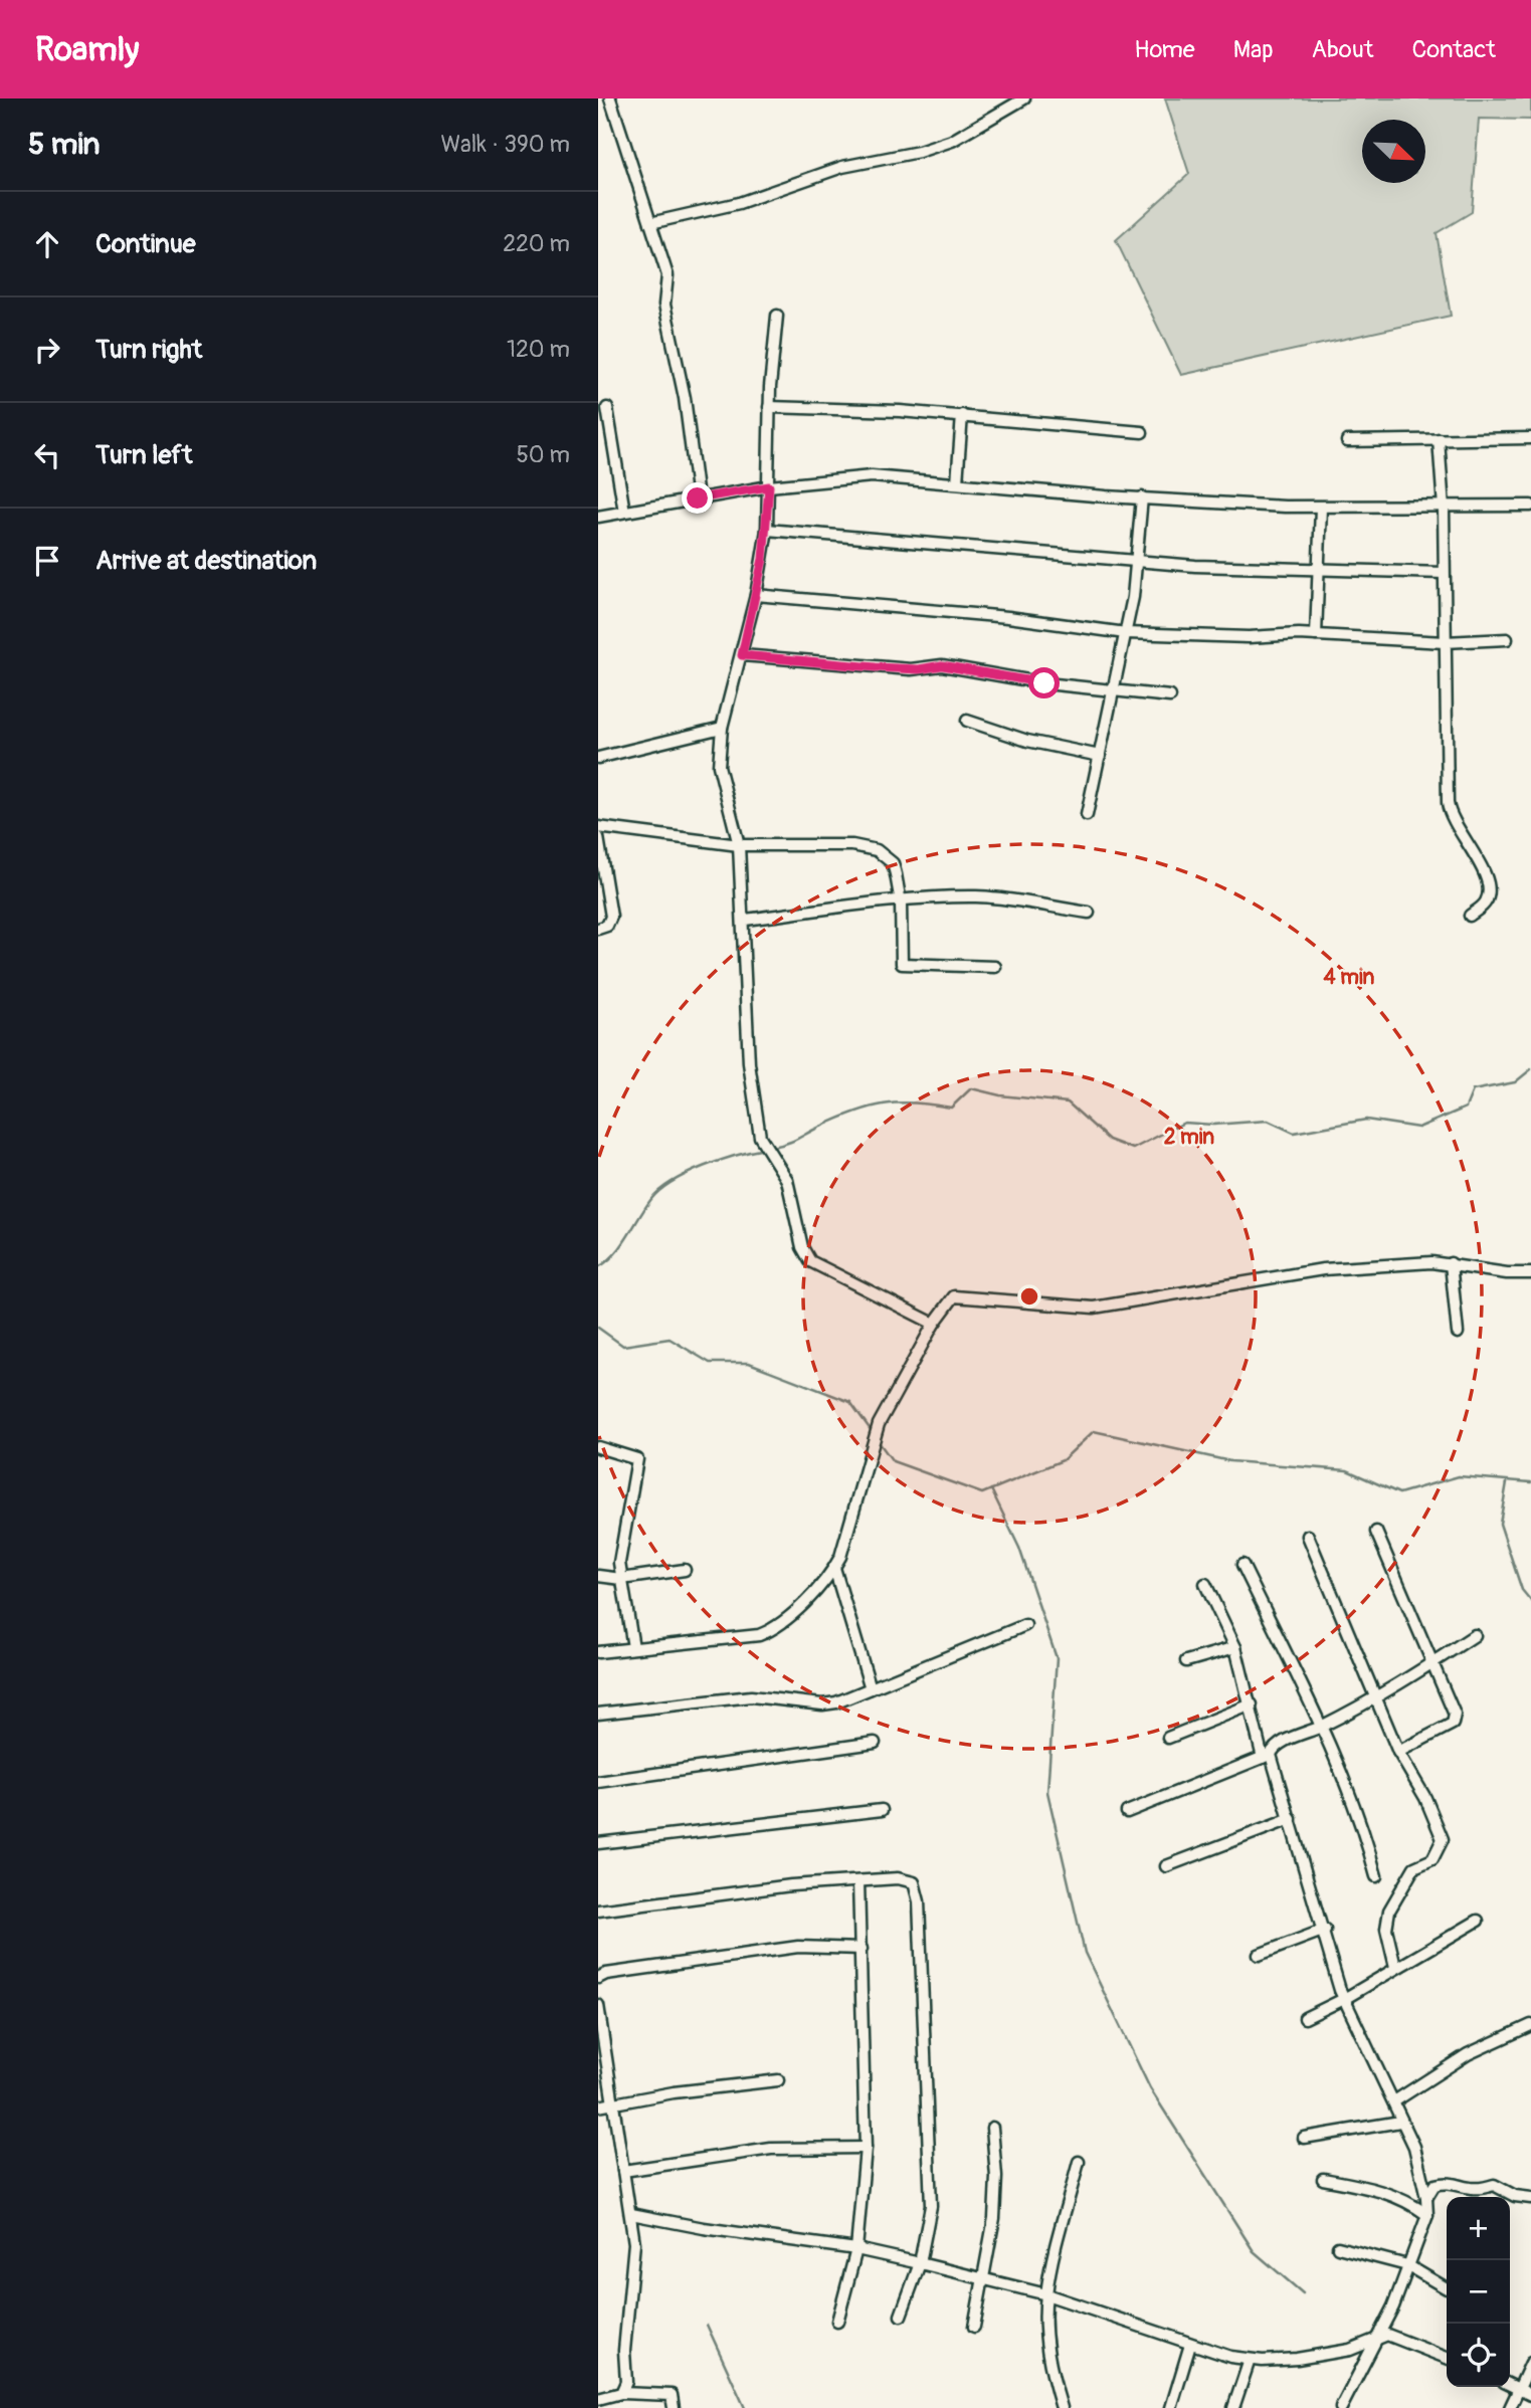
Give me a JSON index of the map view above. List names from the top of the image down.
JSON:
{
  "north": "bottom right",
  "page": {
    "header": "Roamly",
    "nav": [
      "Home",
      "Map",
      "About",
      "Contact"
    ],
    "heading": ["5 min", "Walk · 390 m"],
    "list": [
      ["Continue", "220 m"],
      ["Turn right", "120 m"],
      ["Turn left", "50 m"],
      "Arrive at destination"
    ],
    "map_buttons": ["+", "−"]
  },
  "rings": ["4 min", "2 min"]
}
